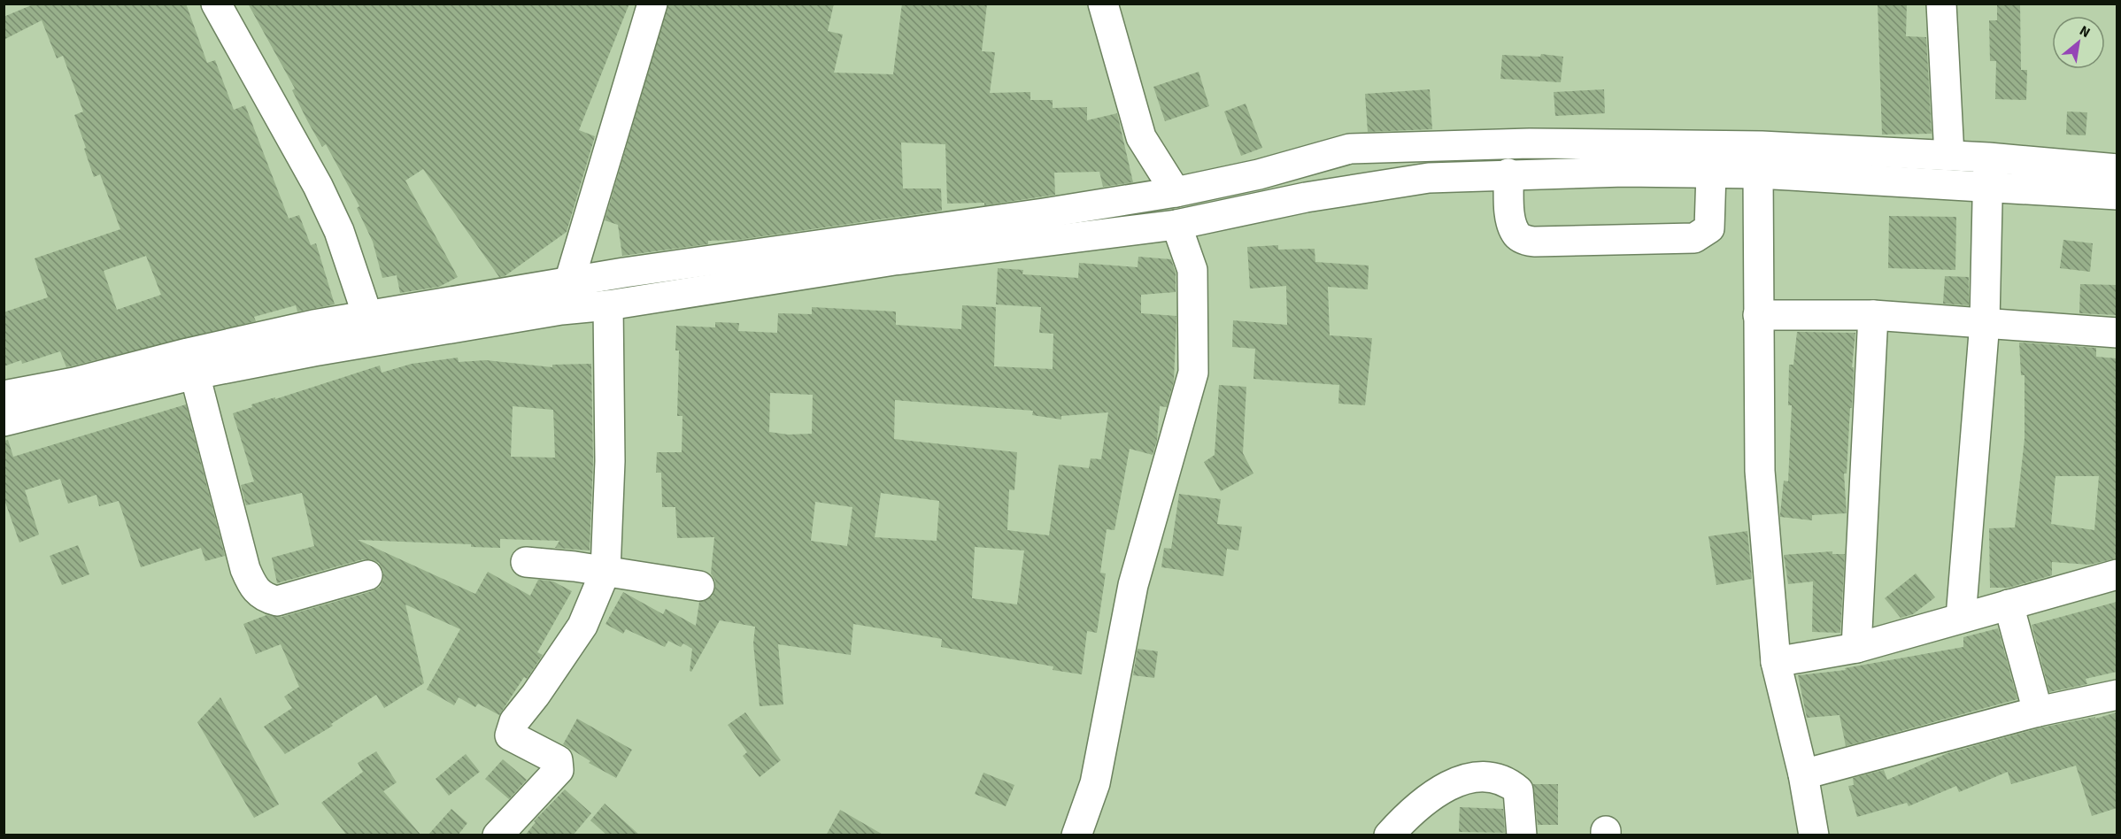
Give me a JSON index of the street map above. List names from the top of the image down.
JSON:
{
  "north": "top right"
}
